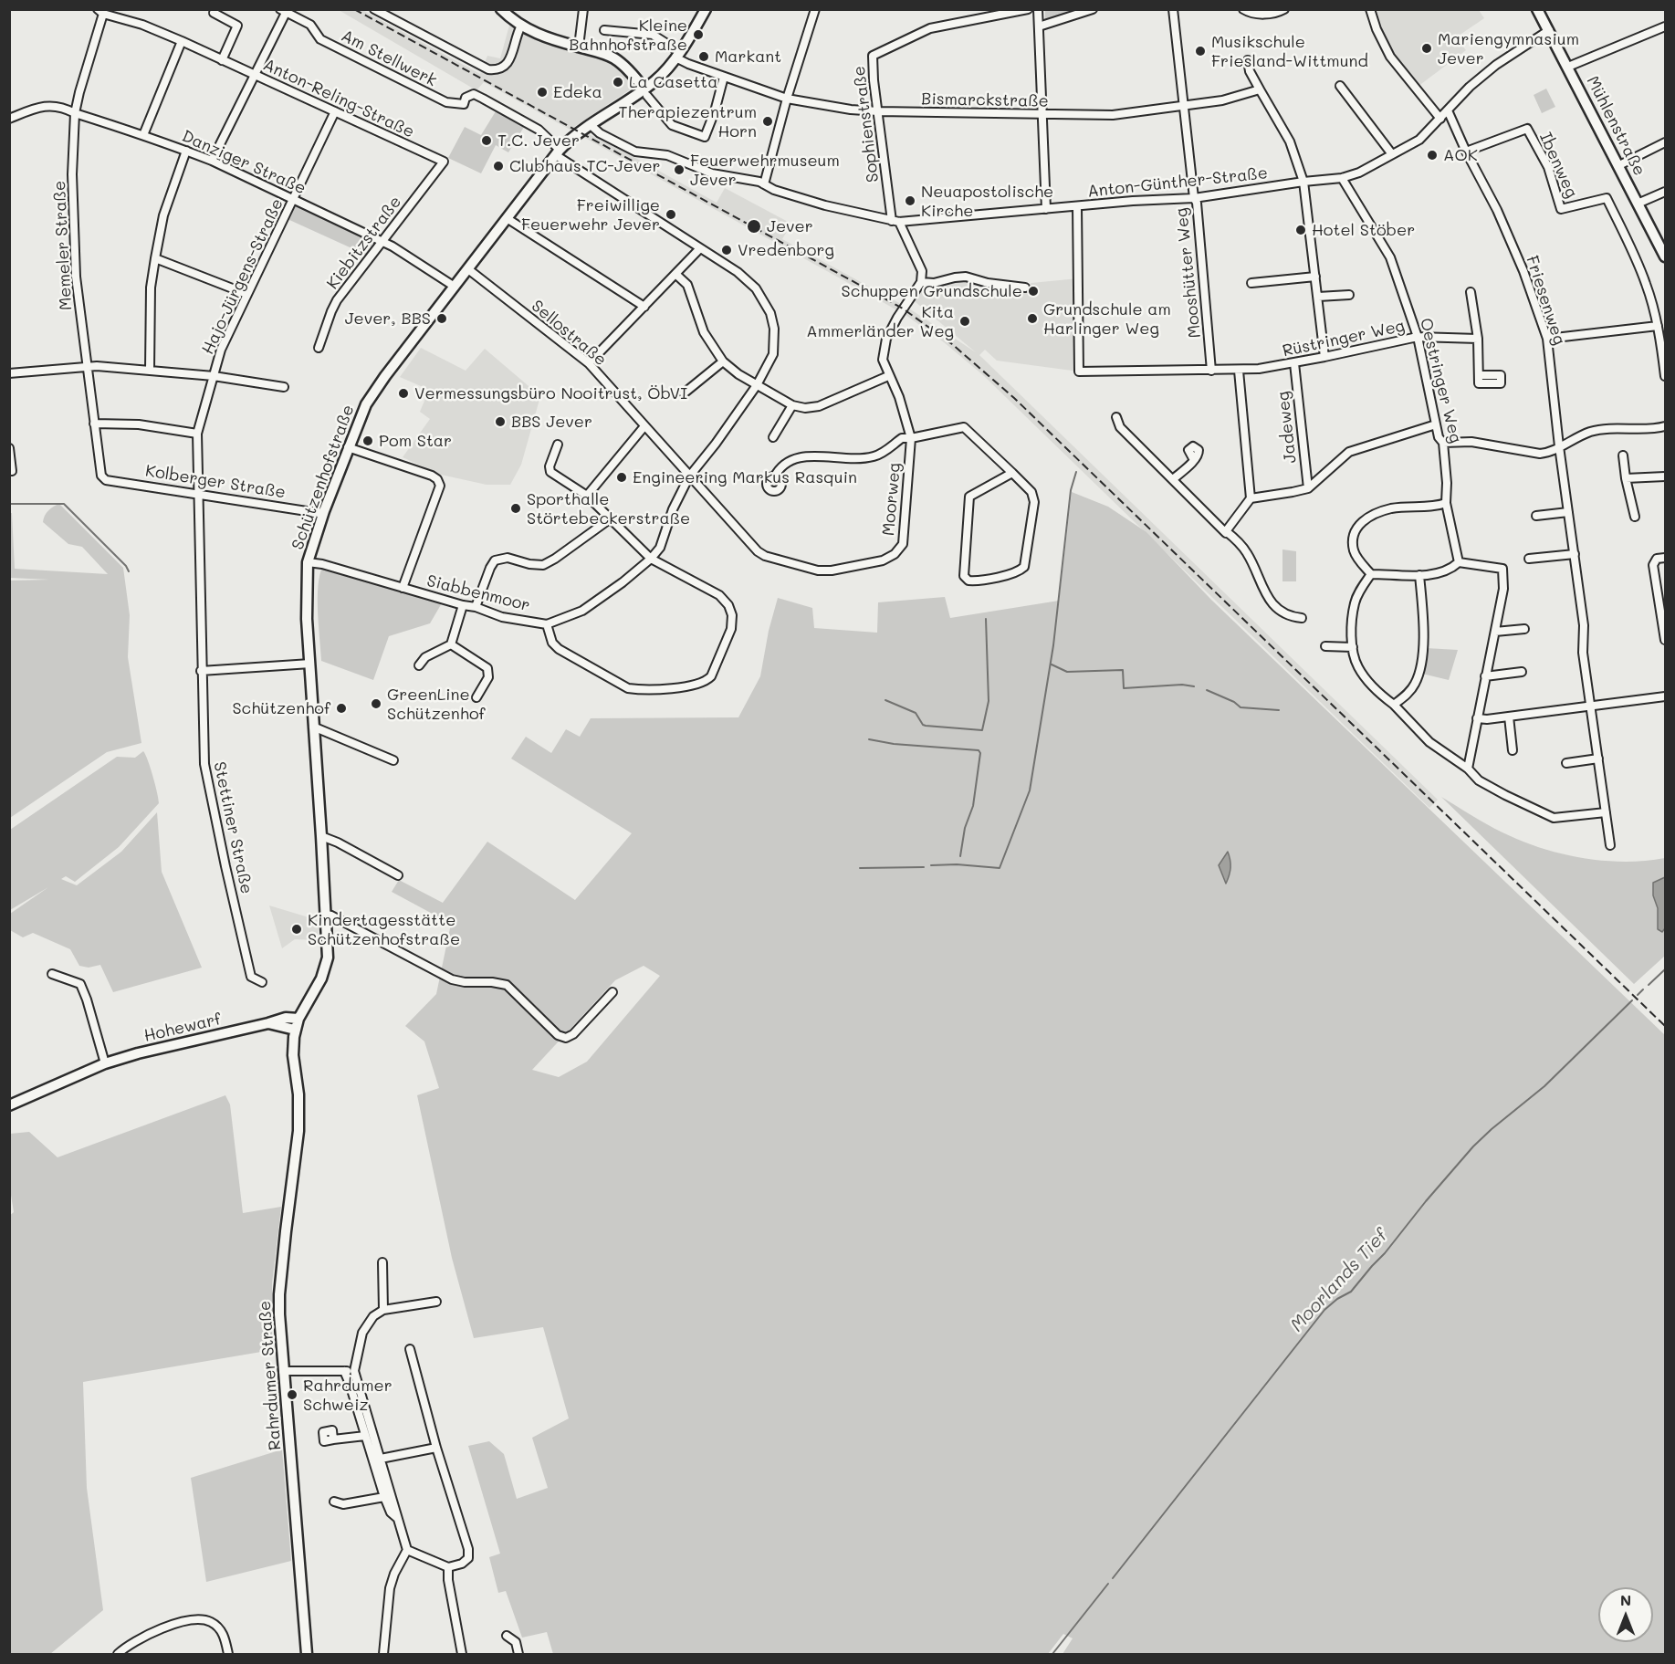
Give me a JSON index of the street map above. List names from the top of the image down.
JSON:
{
  "streets": {
    "main road": [
      "Mühlenstraße",
      "Schützenhofstraße",
      "Hohewarf",
      "Rahrdumer Straße"
    ],
    "street": [
      "Am Stellwerk",
      "Anton-Reling-Straße",
      "Bismarckstraße",
      "Sophienstraße",
      "Danziger Straße",
      "Ibenweg",
      "Anton-Günther-Straße",
      "Kiebitzstraße",
      "Memeler Straße",
      "Mooshütter Weg",
      "Hajo-Jürgens-Straße",
      "Friesenweg",
      "Sellostraße",
      "Rüstringer Weg",
      "Oestringer Weg",
      "Jadeweg",
      "Kolberger Straße",
      "Moorweg",
      "Siabbenmoor",
      "Stettiner Straße"
    ]
  },
  "crossings": [
    ["Am Stellwerk", "Siabbenmoor"],
    ["Anton-Reling-Straße", "Kiebitzstraße"],
    ["Anton-Reling-Straße", "Memeler Straße"],
    ["Anton-Reling-Straße", "Hajo-Jürgens-Straße"],
    ["Bismarckstraße", "Sophienstraße"],
    ["Bismarckstraße", "Mooshütter Weg"],
    ["Sophienstraße", "Anton-Günther-Straße"],
    ["Sophienstraße", "Moorweg"],
    ["Mühlenstraße", "Anton-Günther-Straße"],
    ["Danziger Straße", "Kiebitzstraße"],
    ["Danziger Straße", "Memeler Straße"],
    ["Danziger Straße", "Hajo-Jürgens-Straße"],
    ["Danziger Straße", "Schützenhofstraße"],
    ["Ibenweg", "Friesenweg"],
    ["Anton-Günther-Straße", "Mooshütter Weg"],
    ["Anton-Günther-Straße", "Friesenweg"],
    ["Anton-Günther-Straße", "Rüstringer Weg"],
    ["Anton-Günther-Straße", "Oestringer Weg"],
    ["Anton-Günther-Straße", "Schützenhofstraße"],
    ["Memeler Straße", "Kolberger Straße"],
    ["Mooshütter Weg", "Rüstringer Weg"],
    ["Hajo-Jürgens-Straße", "Kolberger Straße"],
    ["Hajo-Jürgens-Straße", "Stettiner Straße"],
    ["Sellostraße", "Schützenhofstraße"],
    ["Sellostraße", "Moorweg"],
    ["Sellostraße", "Siabbenmoor"],
    ["Rüstringer Weg", "Oestringer Weg"],
    ["Rüstringer Weg", "Jadeweg"],
    ["Schützenhofstraße", "Kolberger Straße"],
    ["Schützenhofstraße", "Siabbenmoor"],
    ["Schützenhofstraße", "Hohewarf"],
    ["Schützenhofstraße", "Rahrdumer Straße"],
    ["Kolberger Straße", "Stettiner Straße"],
    ["Moorweg", "Siabbenmoor"],
    ["Hohewarf", "Rahrdumer Straße"]
  ],
  "water": ["Moorlands Tief"],
  "places": [
    "Kleine Bahnhofstraße",
    "Mariengymnasium Jever",
    "Musikschule Friesland-Wittmund",
    "Markant",
    "La Casetta",
    "Edeka",
    "Therapiezentrum Horn",
    "T.C. Jever",
    "AOK",
    "Clubhaus TC-Jever",
    "Feuerwehrmuseum Jever",
    "Neuapostolische Kirche",
    "Freiwillige Feuerwehr Jever",
    "Jever",
    "Hotel Stöber",
    "Vredenborg",
    "Schuppen Grundschule",
    "Jever, BBS",
    "Grundschule am Harlinger Weg",
    "Kita Ammerländer Weg",
    "Vermessungsbüro Nooitrust, ÖbVI",
    "BBS Jever",
    "Pom Star",
    "Engineering Markus Rasquin",
    "Sporthalle Störtebeckerstraße",
    "GreenLine Schützenhof",
    "Schützenhof",
    "Kindertagesstätte Schützenhofstraße",
    "Rahrdumer Schweiz"
  ],
  "north": "top"
}
